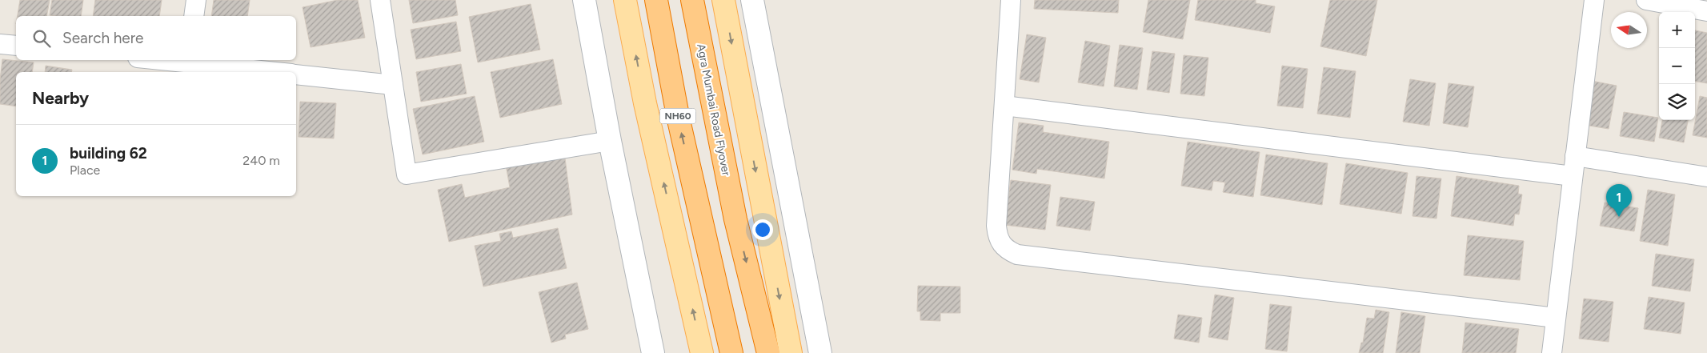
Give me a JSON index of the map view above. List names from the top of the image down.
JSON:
{
  "streets": {
    "highway": ["Agra Mumbai Road Flyover", "NH60"]
  },
  "north": "left",
  "page": {
    "map_buttons": ["+", "−"],
    "search": "Search here",
    "heading": "Nearby",
    "list": [
      {
        "mark": "1",
        "name": "building 62",
        "note": "Place",
        "value": "240 m"
      }
    ],
    "pins": "1"
  }
}
